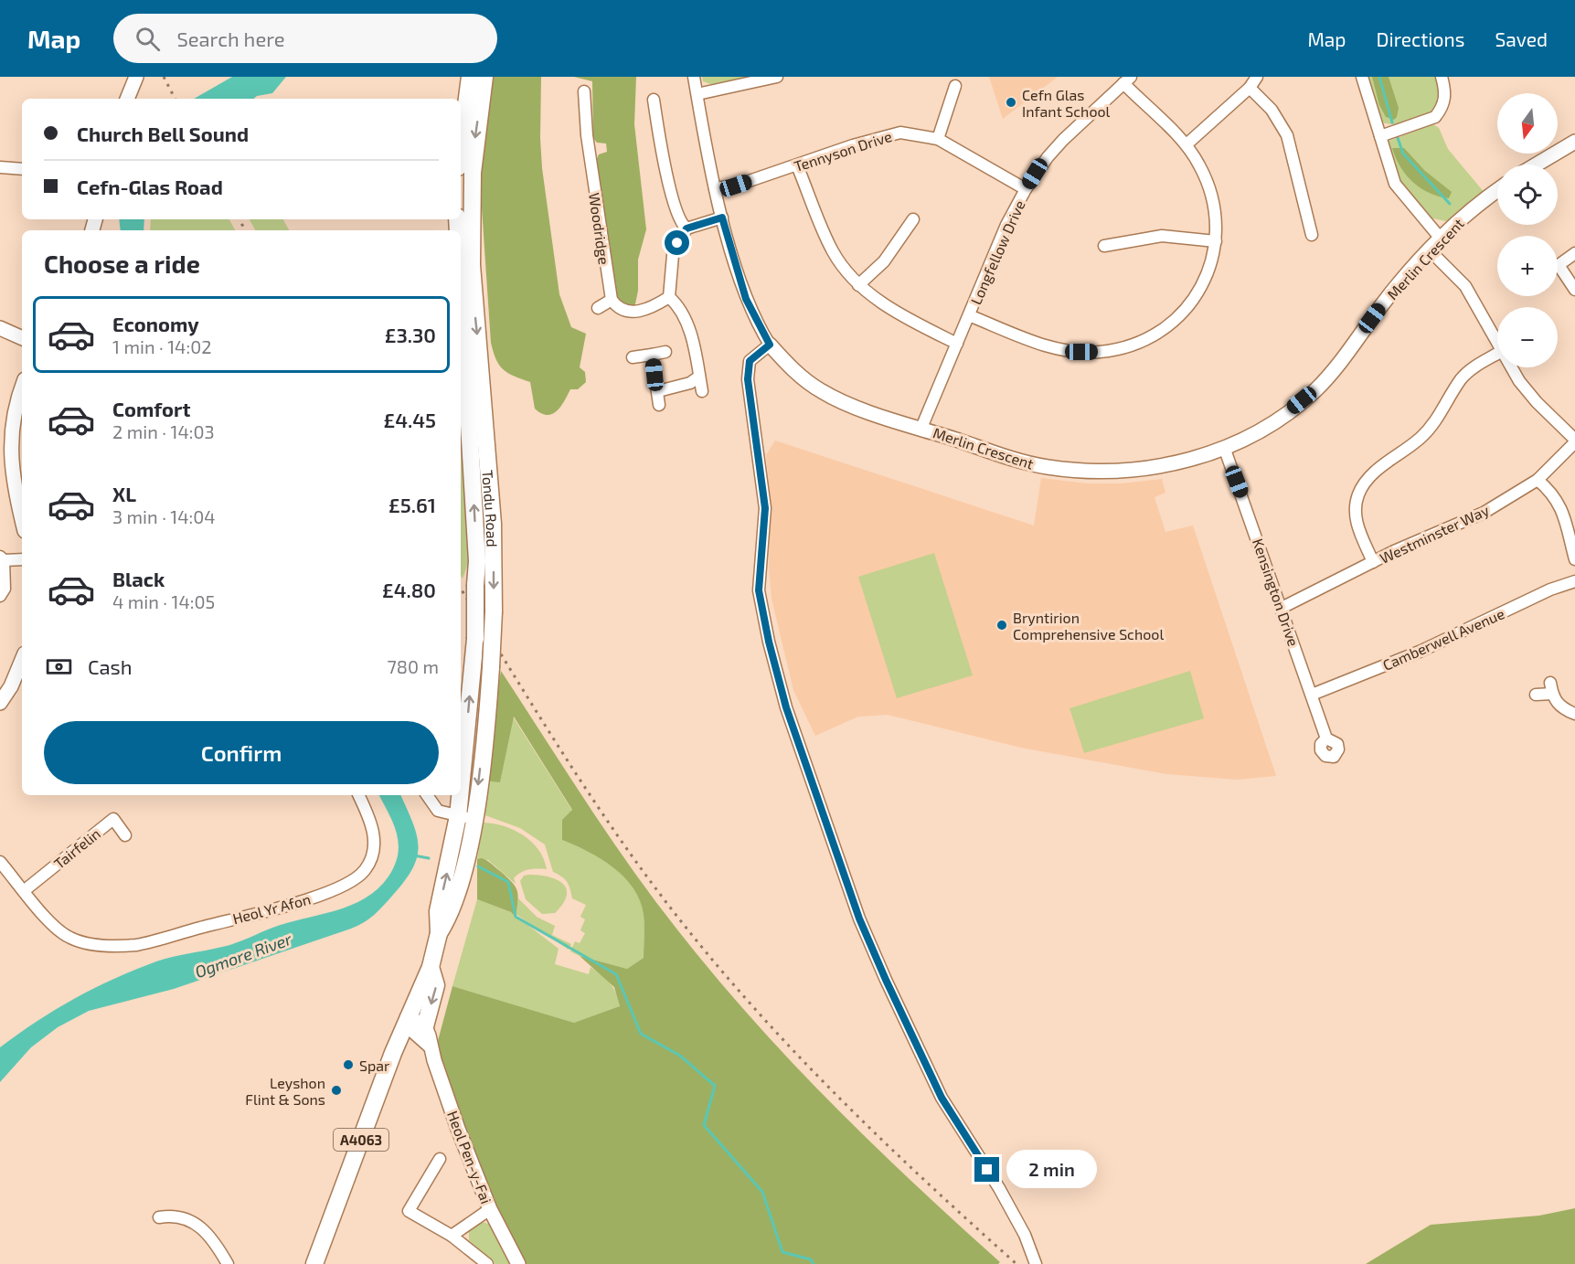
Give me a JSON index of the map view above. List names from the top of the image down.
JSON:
{
  "streets": {
    "main road": ["Tondu Road", "A4063"],
    "street": [
      "Tennyson Drive",
      "Woodridge",
      "Longfellow Drive",
      "Merlin Crescent",
      "Westminster Way",
      "Kensington Drive",
      "Camberwell Avenue",
      "Tairfelin",
      "Heol Yr Afon",
      "Heol Pen-y-Fai"
    ]
  },
  "crossings": [
    ["Tennyson Drive", "Longfellow Drive"],
    ["Longfellow Drive", "Merlin Crescent"],
    ["Merlin Crescent", "Kensington Drive"],
    ["Tondu Road", "A4063"],
    ["Tondu Road", "Heol Pen-y-Fai"],
    ["Westminster Way", "Kensington Drive"],
    ["Kensington Drive", "Camberwell Avenue"],
    ["Tairfelin", "Heol Yr Afon"],
    ["A4063", "Heol Pen-y-Fai"]
  ],
  "water": ["Ogmore River"],
  "places": [
    "Cefn Glas Infant School",
    "Bryntirion Comprehensive School",
    "Spar",
    "Leyshon Flint & Sons"
  ],
  "north": "bottom",
  "page": {
    "header": "Map",
    "search": "Search here",
    "nav": ["Map", "Directions", "Saved"],
    "map_buttons": ["+", "−"],
    "banner": ["Church Bell Sound", "Cefn-Glas Road"],
    "heading": "Choose a ride",
    "list": [
      {
        "name": "Economy",
        "note": "1 min · 14:02",
        "value": "£3.30"
      },
      {
        "name": "Comfort",
        "note": "2 min · 14:03",
        "value": "£4.45"
      },
      {
        "name": "XL",
        "note": "3 min · 14:04",
        "value": "£5.61"
      },
      {
        "name": "Black",
        "note": "4 min · 14:05",
        "value": "£4.80"
      }
    ],
    "pay": ["Cash", "780 m"],
    "buttons": "Confirm",
    "bubble": "2 min"
  }
}
